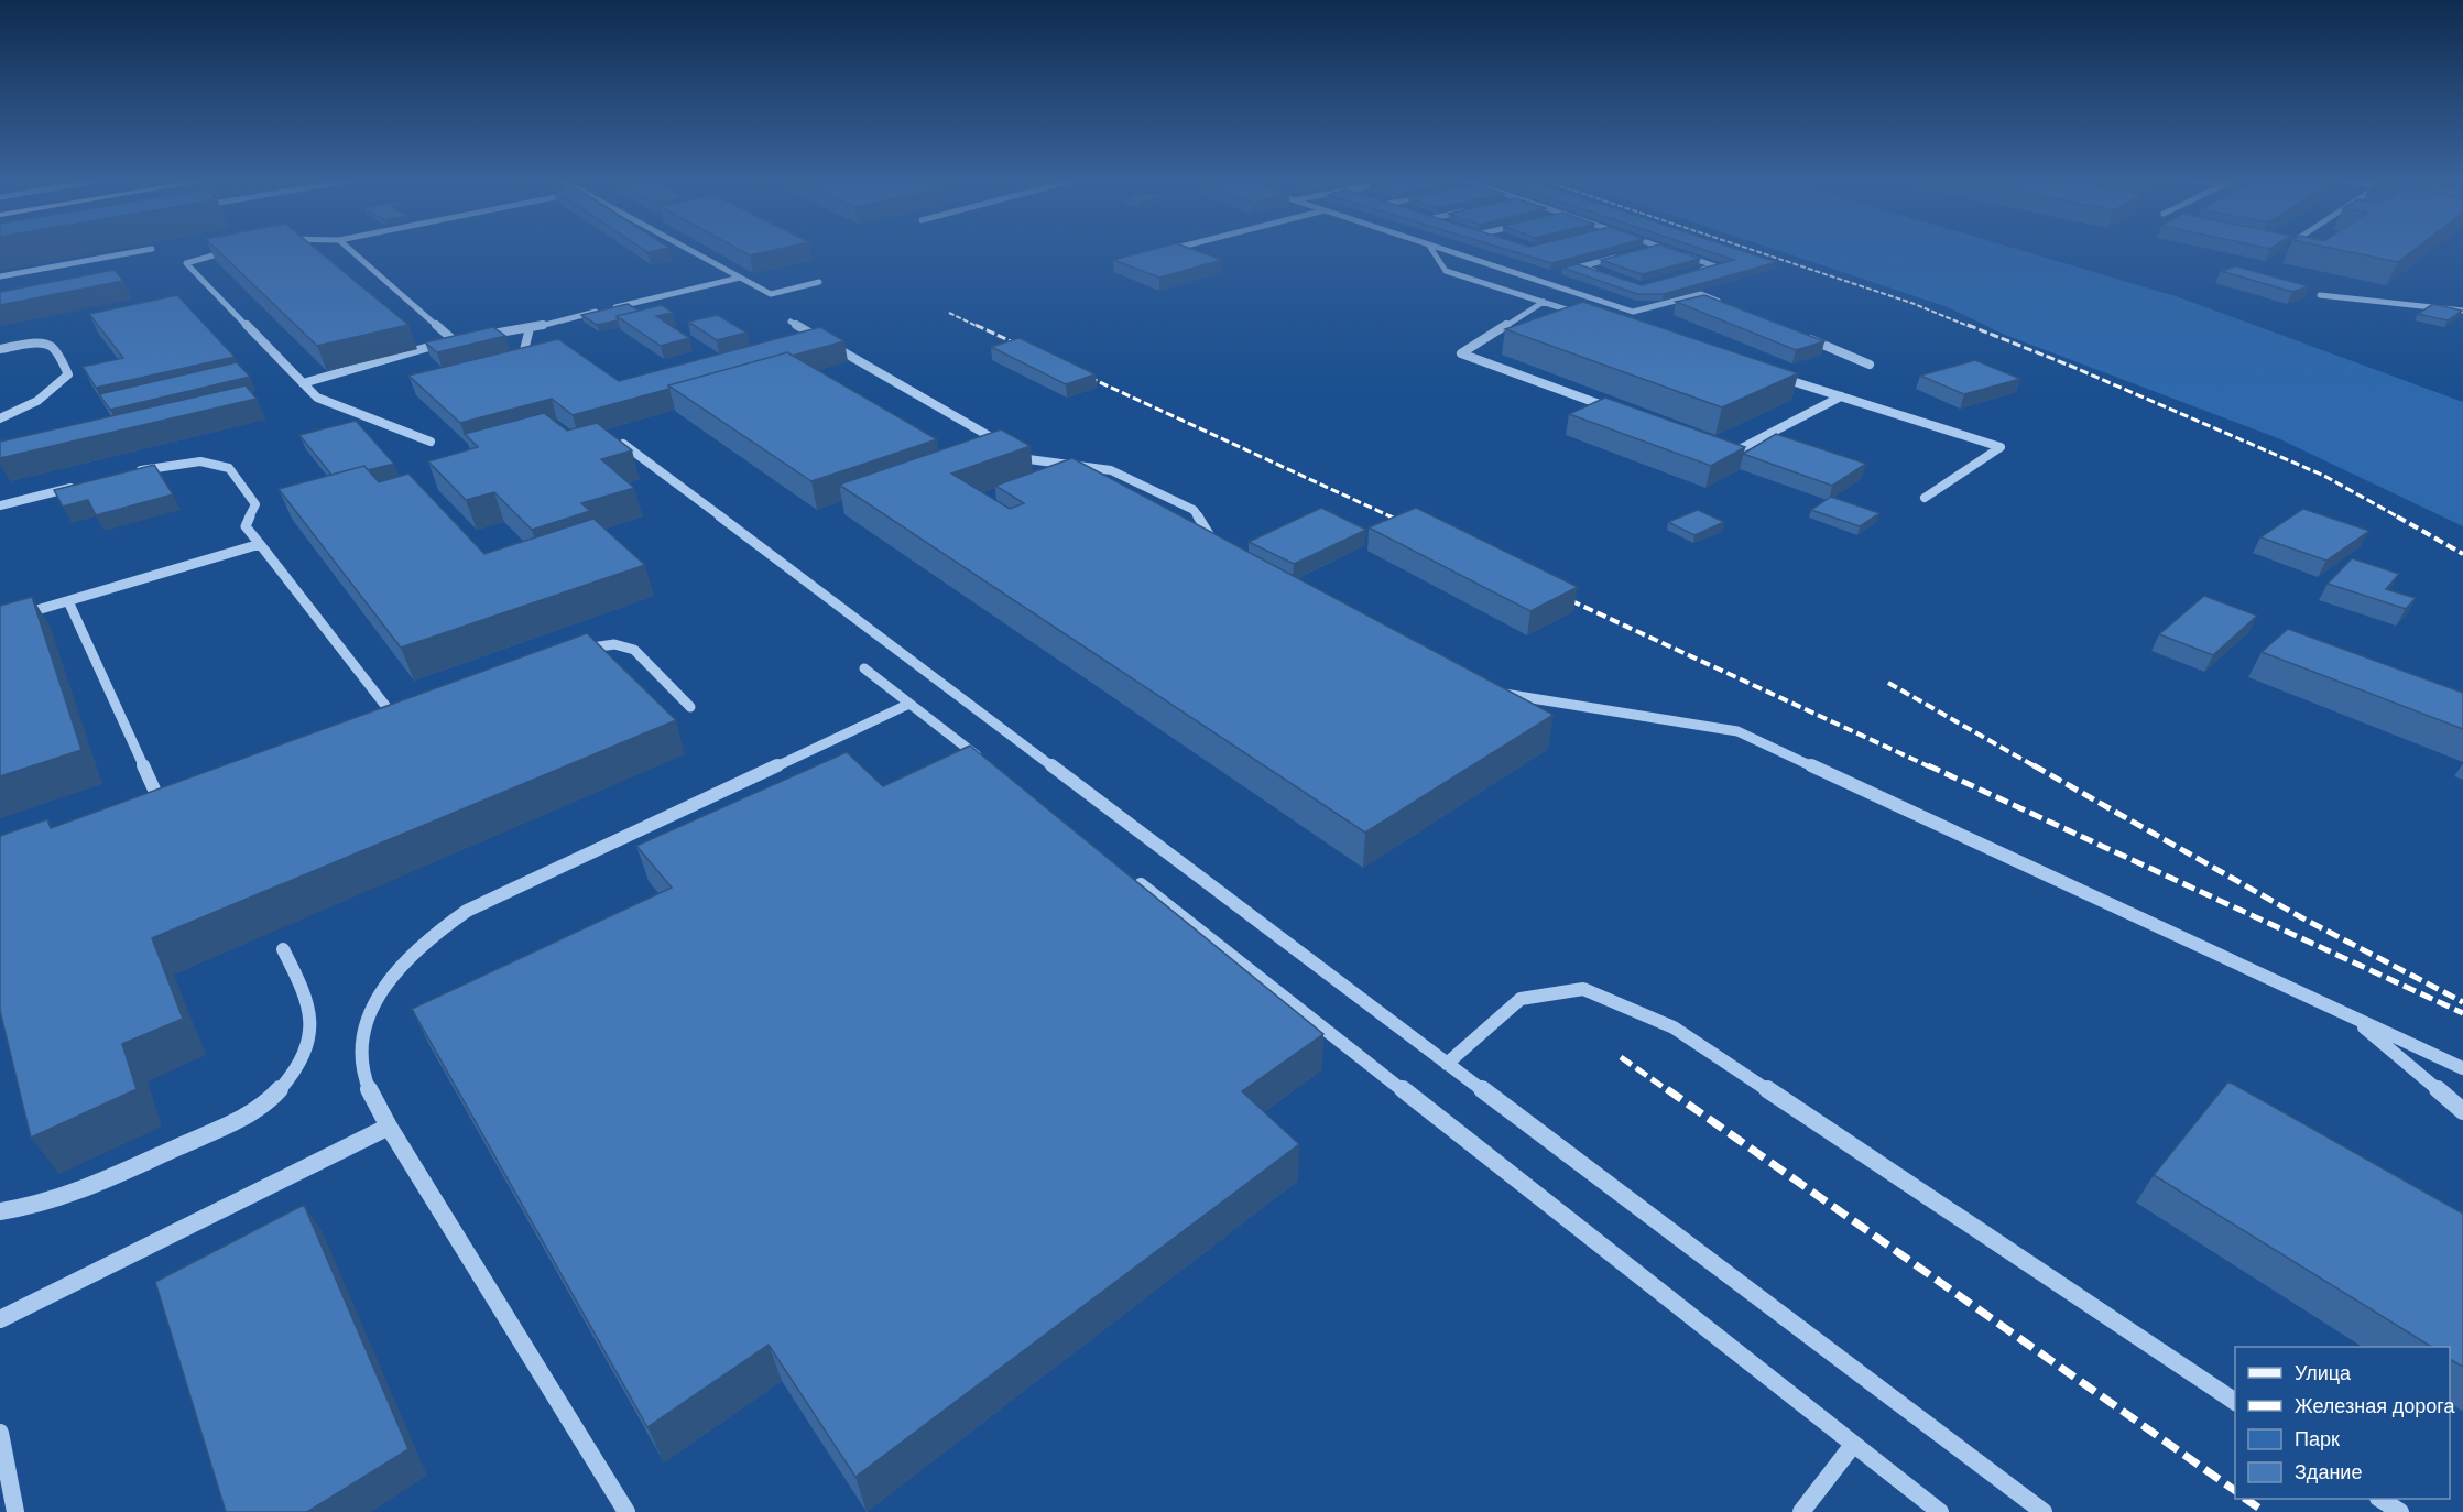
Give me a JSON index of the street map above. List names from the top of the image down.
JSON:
{
  "legend": [
    "Улица",
    "Железная дорога",
    "Парк",
    "Здание"
  ]
}
